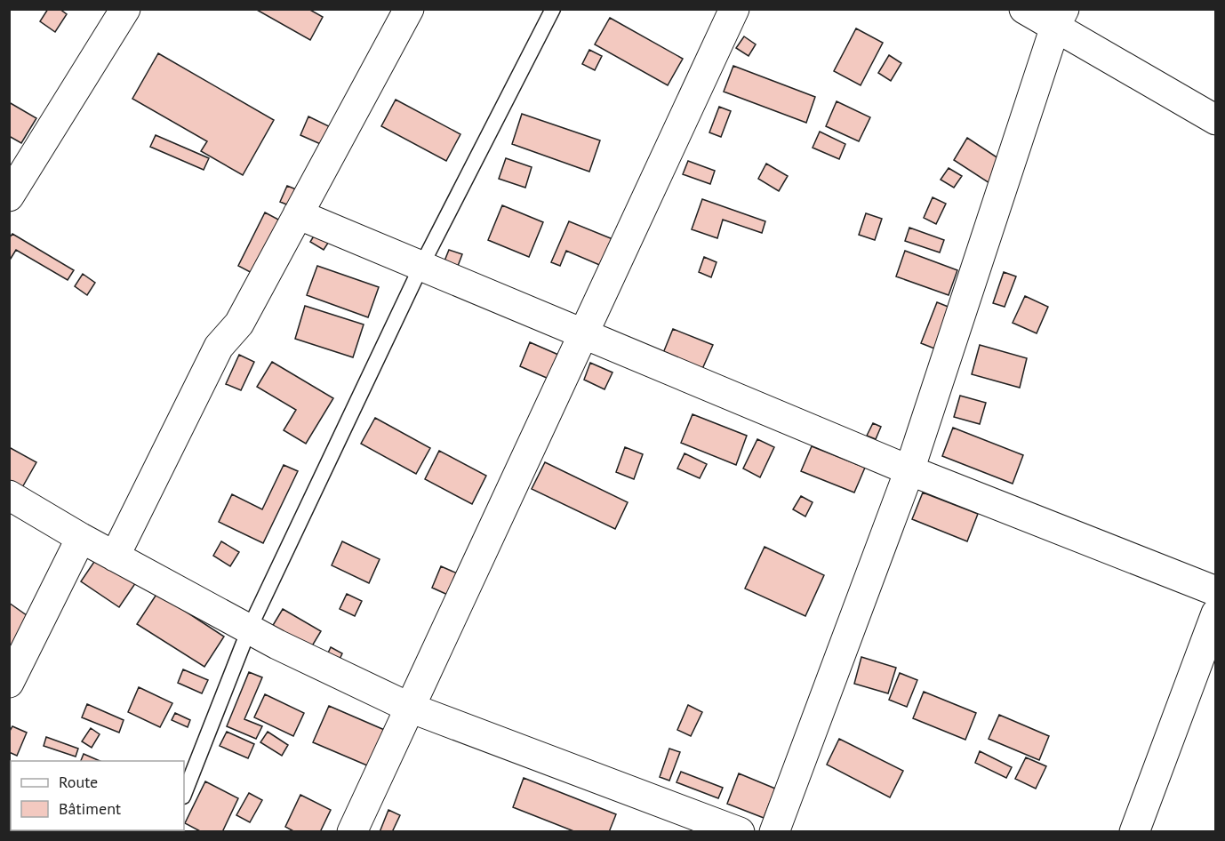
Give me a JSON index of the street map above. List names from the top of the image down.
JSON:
{
  "legend": ["Route", "Bâtiment"]
}
